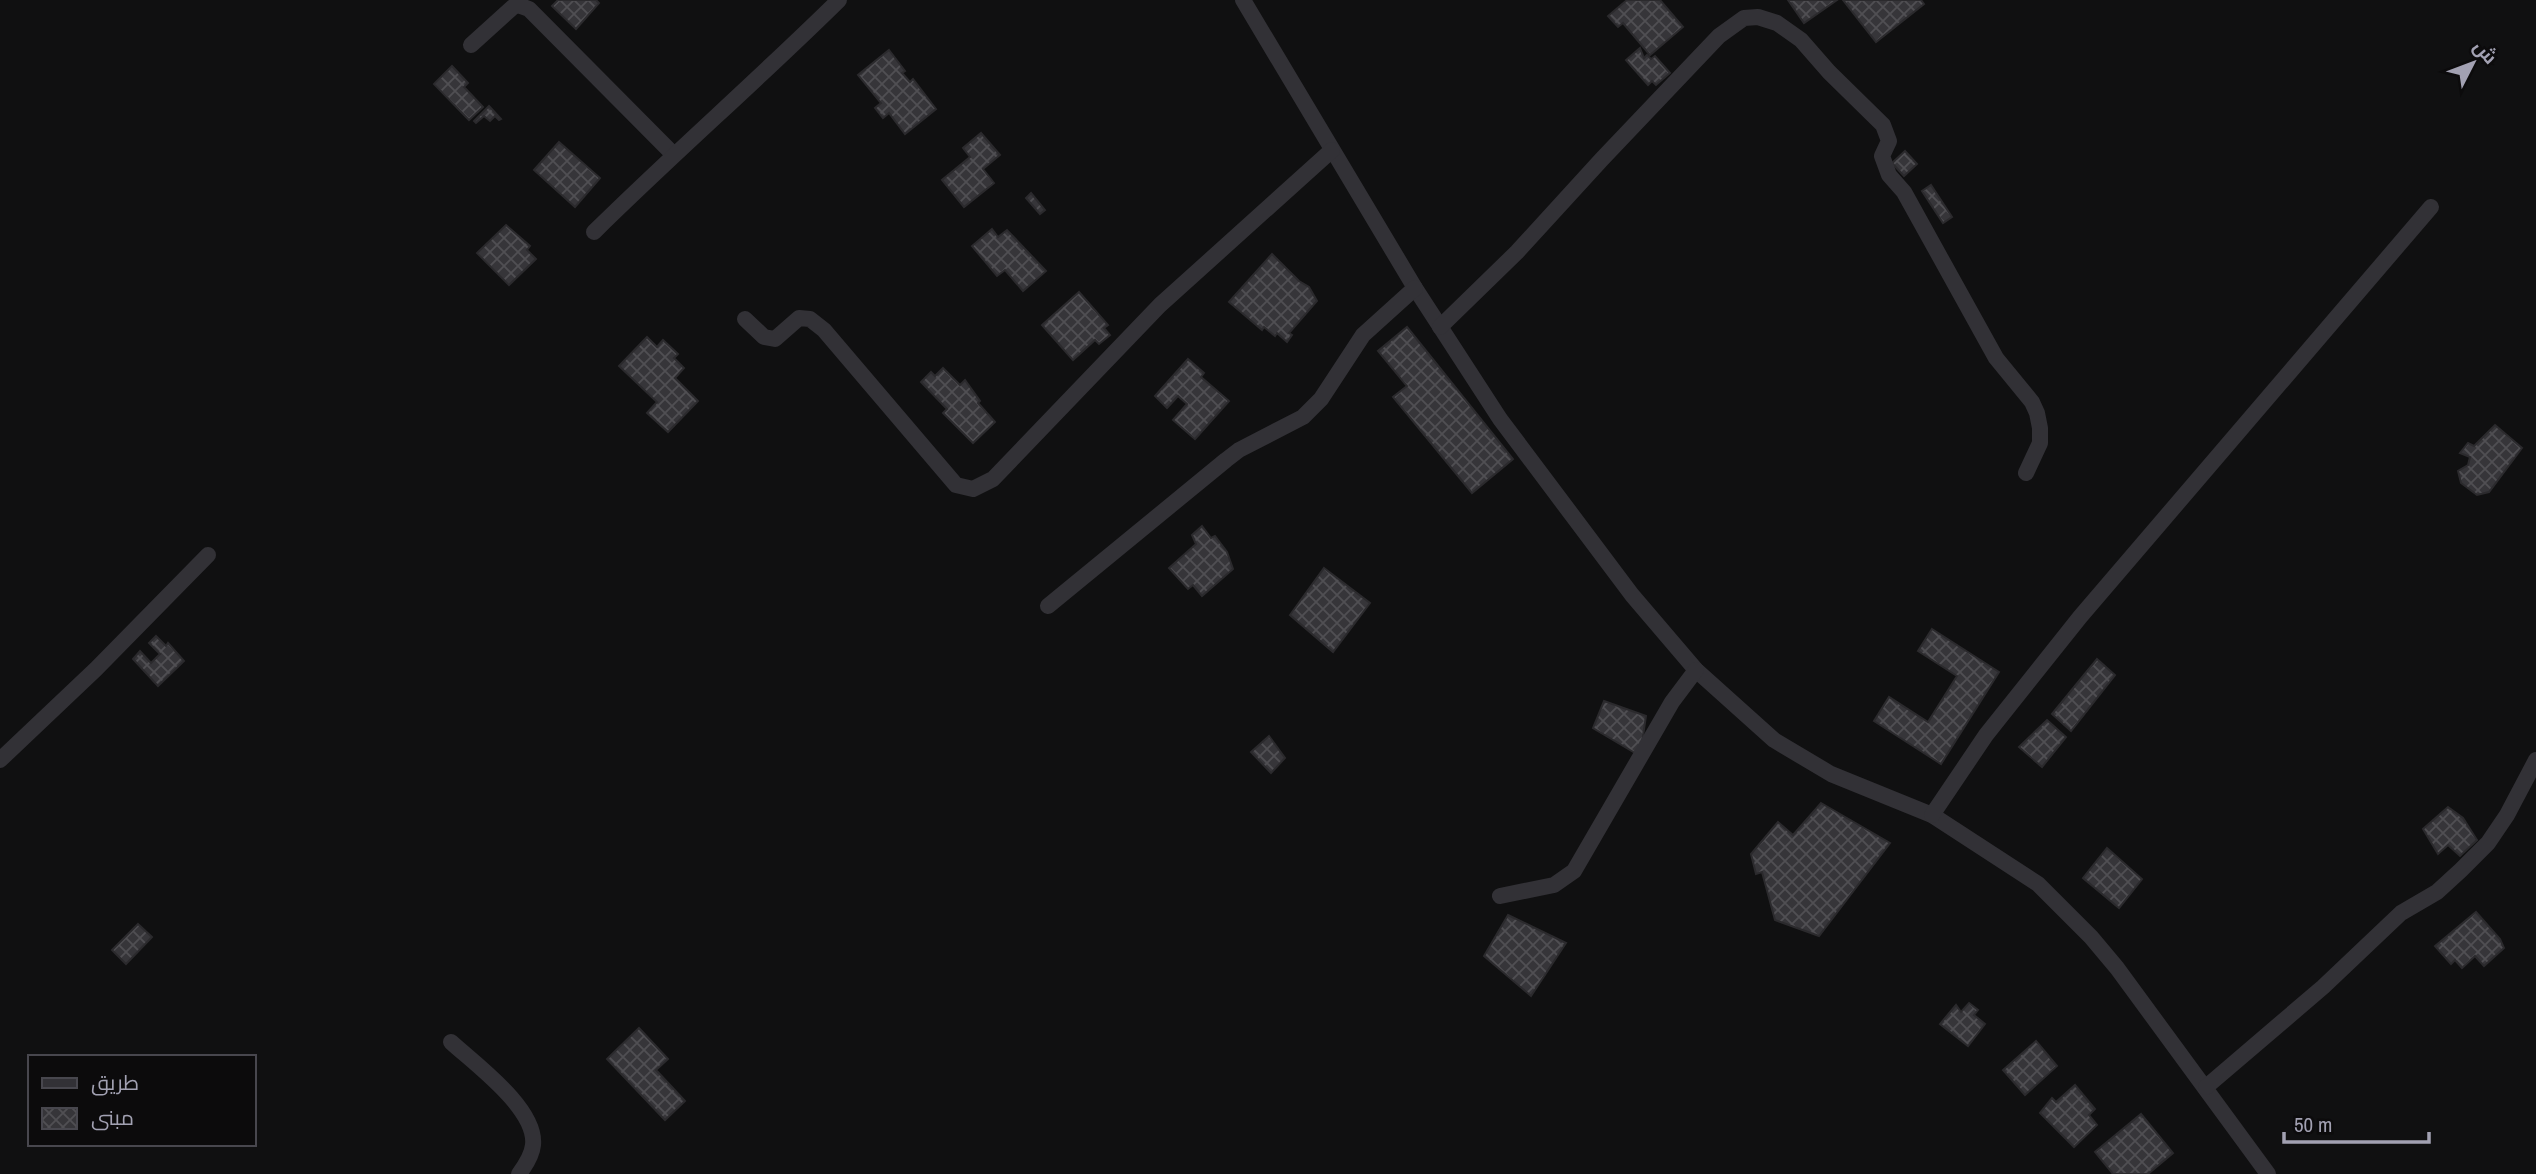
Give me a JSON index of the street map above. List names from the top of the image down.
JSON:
{
  "legend": ["طريق", "مبنى"],
  "scale_bar": "50 m",
  "north": "top right"
}
